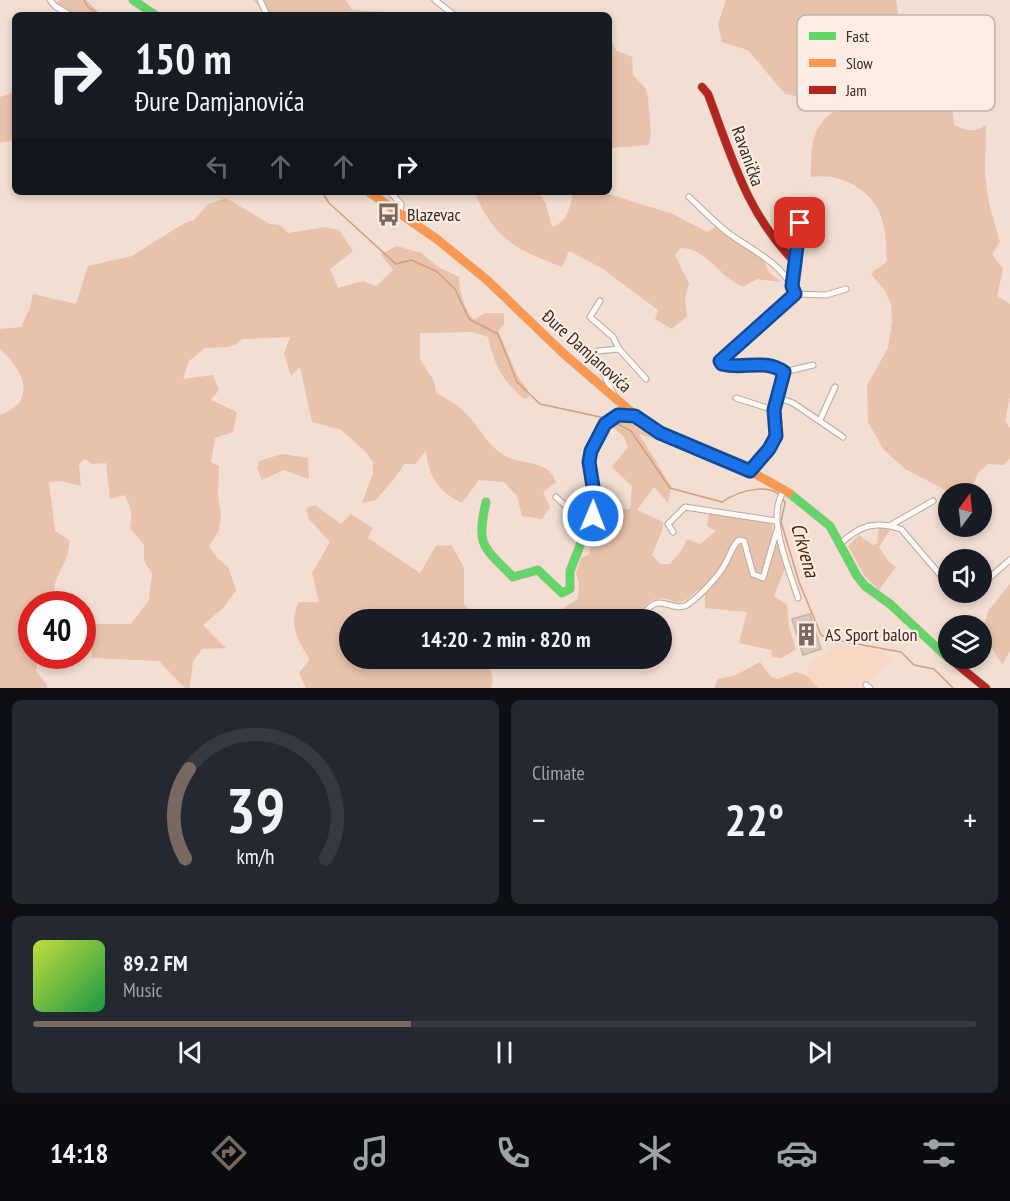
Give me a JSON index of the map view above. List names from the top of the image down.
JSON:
{
  "streets": {
    "street": ["Ravanička", "Đure Damjanovića"]
  },
  "water": ["Crkvena"],
  "places": {
    "bus stop": ["Blazevac"],
    "building": ["AS Sport balon"]
  },
  "legend": ["Fast", "Slow", "Jam"],
  "north": "top",
  "page": {
    "turn": ["150 m", "Đure Damjanovića"],
    "limit": "40",
    "trip": "14:20 · 2 min · 820 m",
    "tile": "Climate",
    "heat": ["−", "22°", "+"],
    "song": ["89.2 FM", "Music"],
    "tabs": "14:18",
    "gauge": ["39", "km/h"]
  }
}
